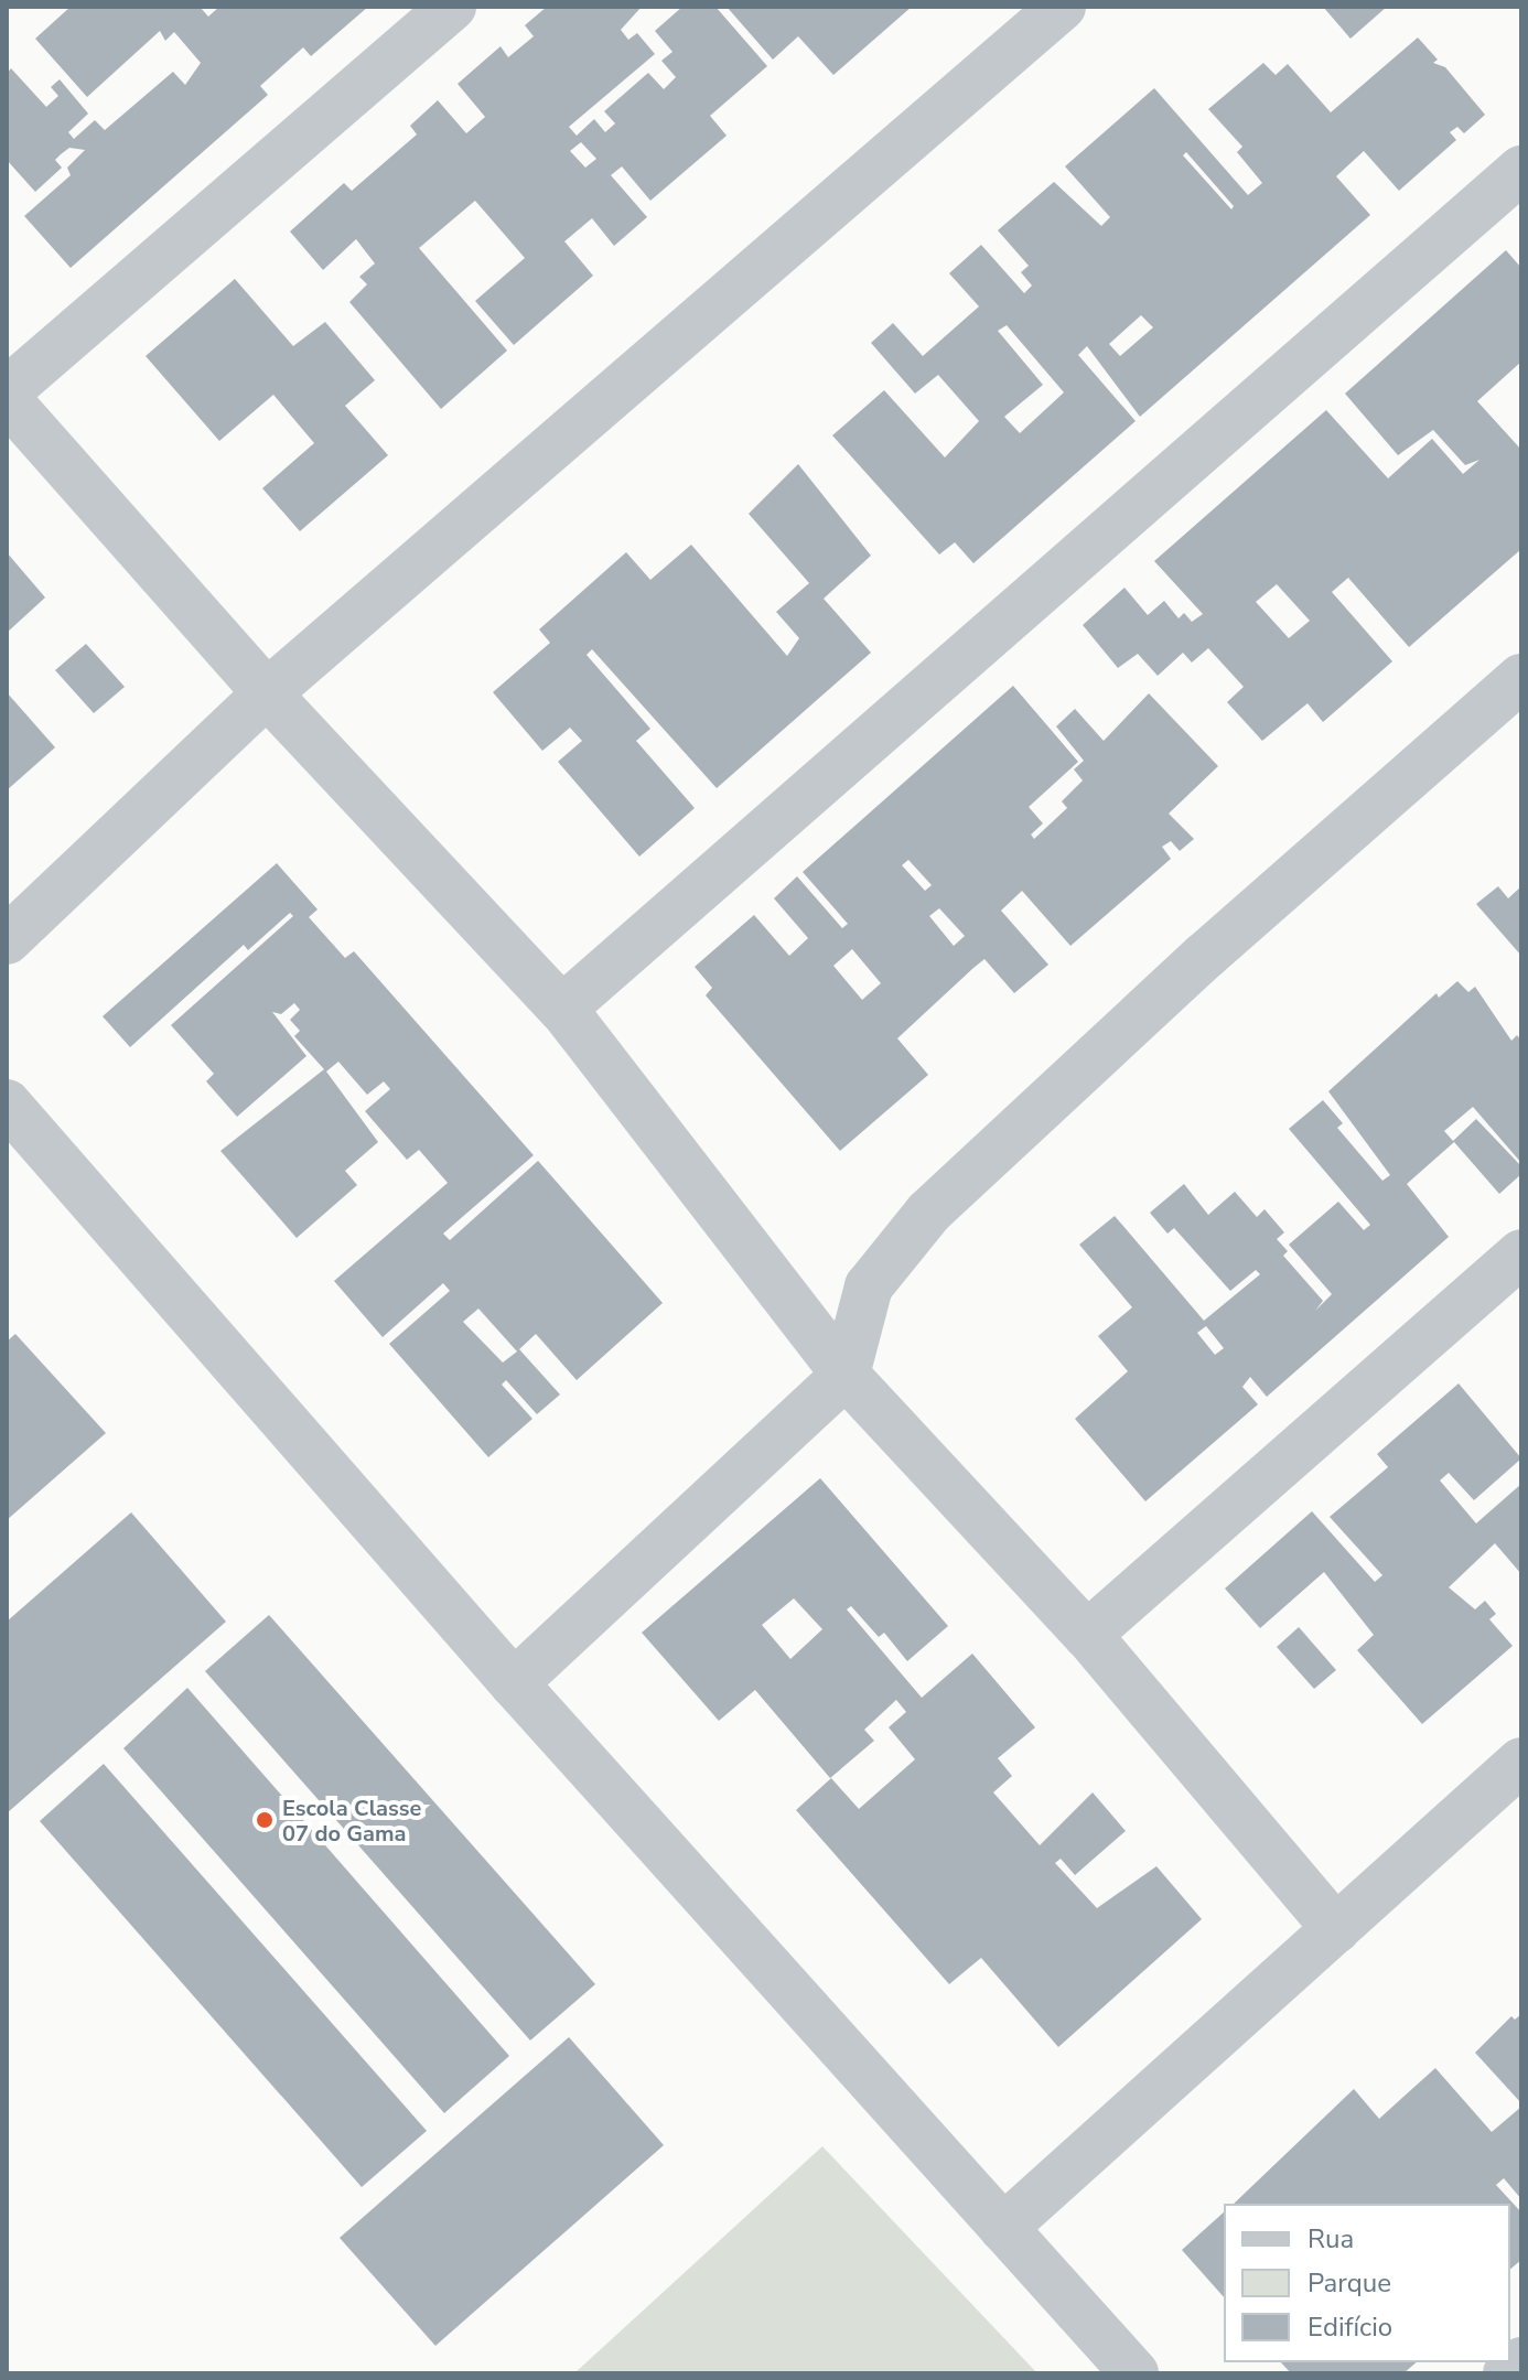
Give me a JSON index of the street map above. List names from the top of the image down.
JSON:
{
  "places": ["Escola Classe 07 do Gama"],
  "legend": ["Rua", "Parque", "Edifício"]
}
